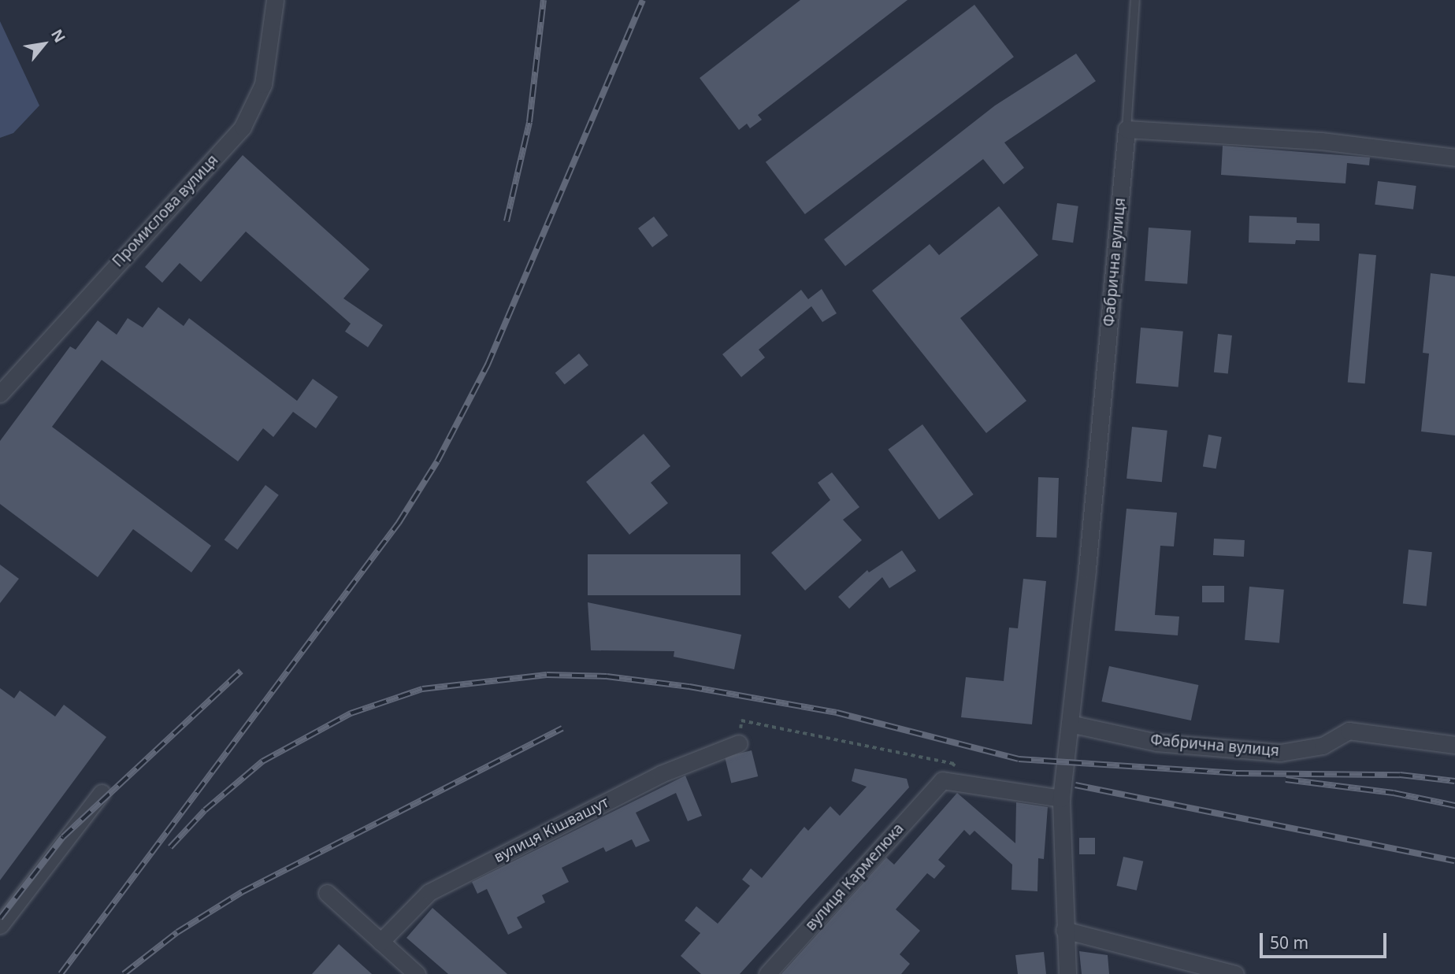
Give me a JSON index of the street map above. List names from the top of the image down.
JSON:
{
  "streets": {
    "street": [
      "Промислова вулиця",
      "Фабрична вулиця",
      "вулиця Кішвашут",
      "вулиця Кармелюка"
    ]
  },
  "scale_bar": "50 m",
  "north": "top right"
}
